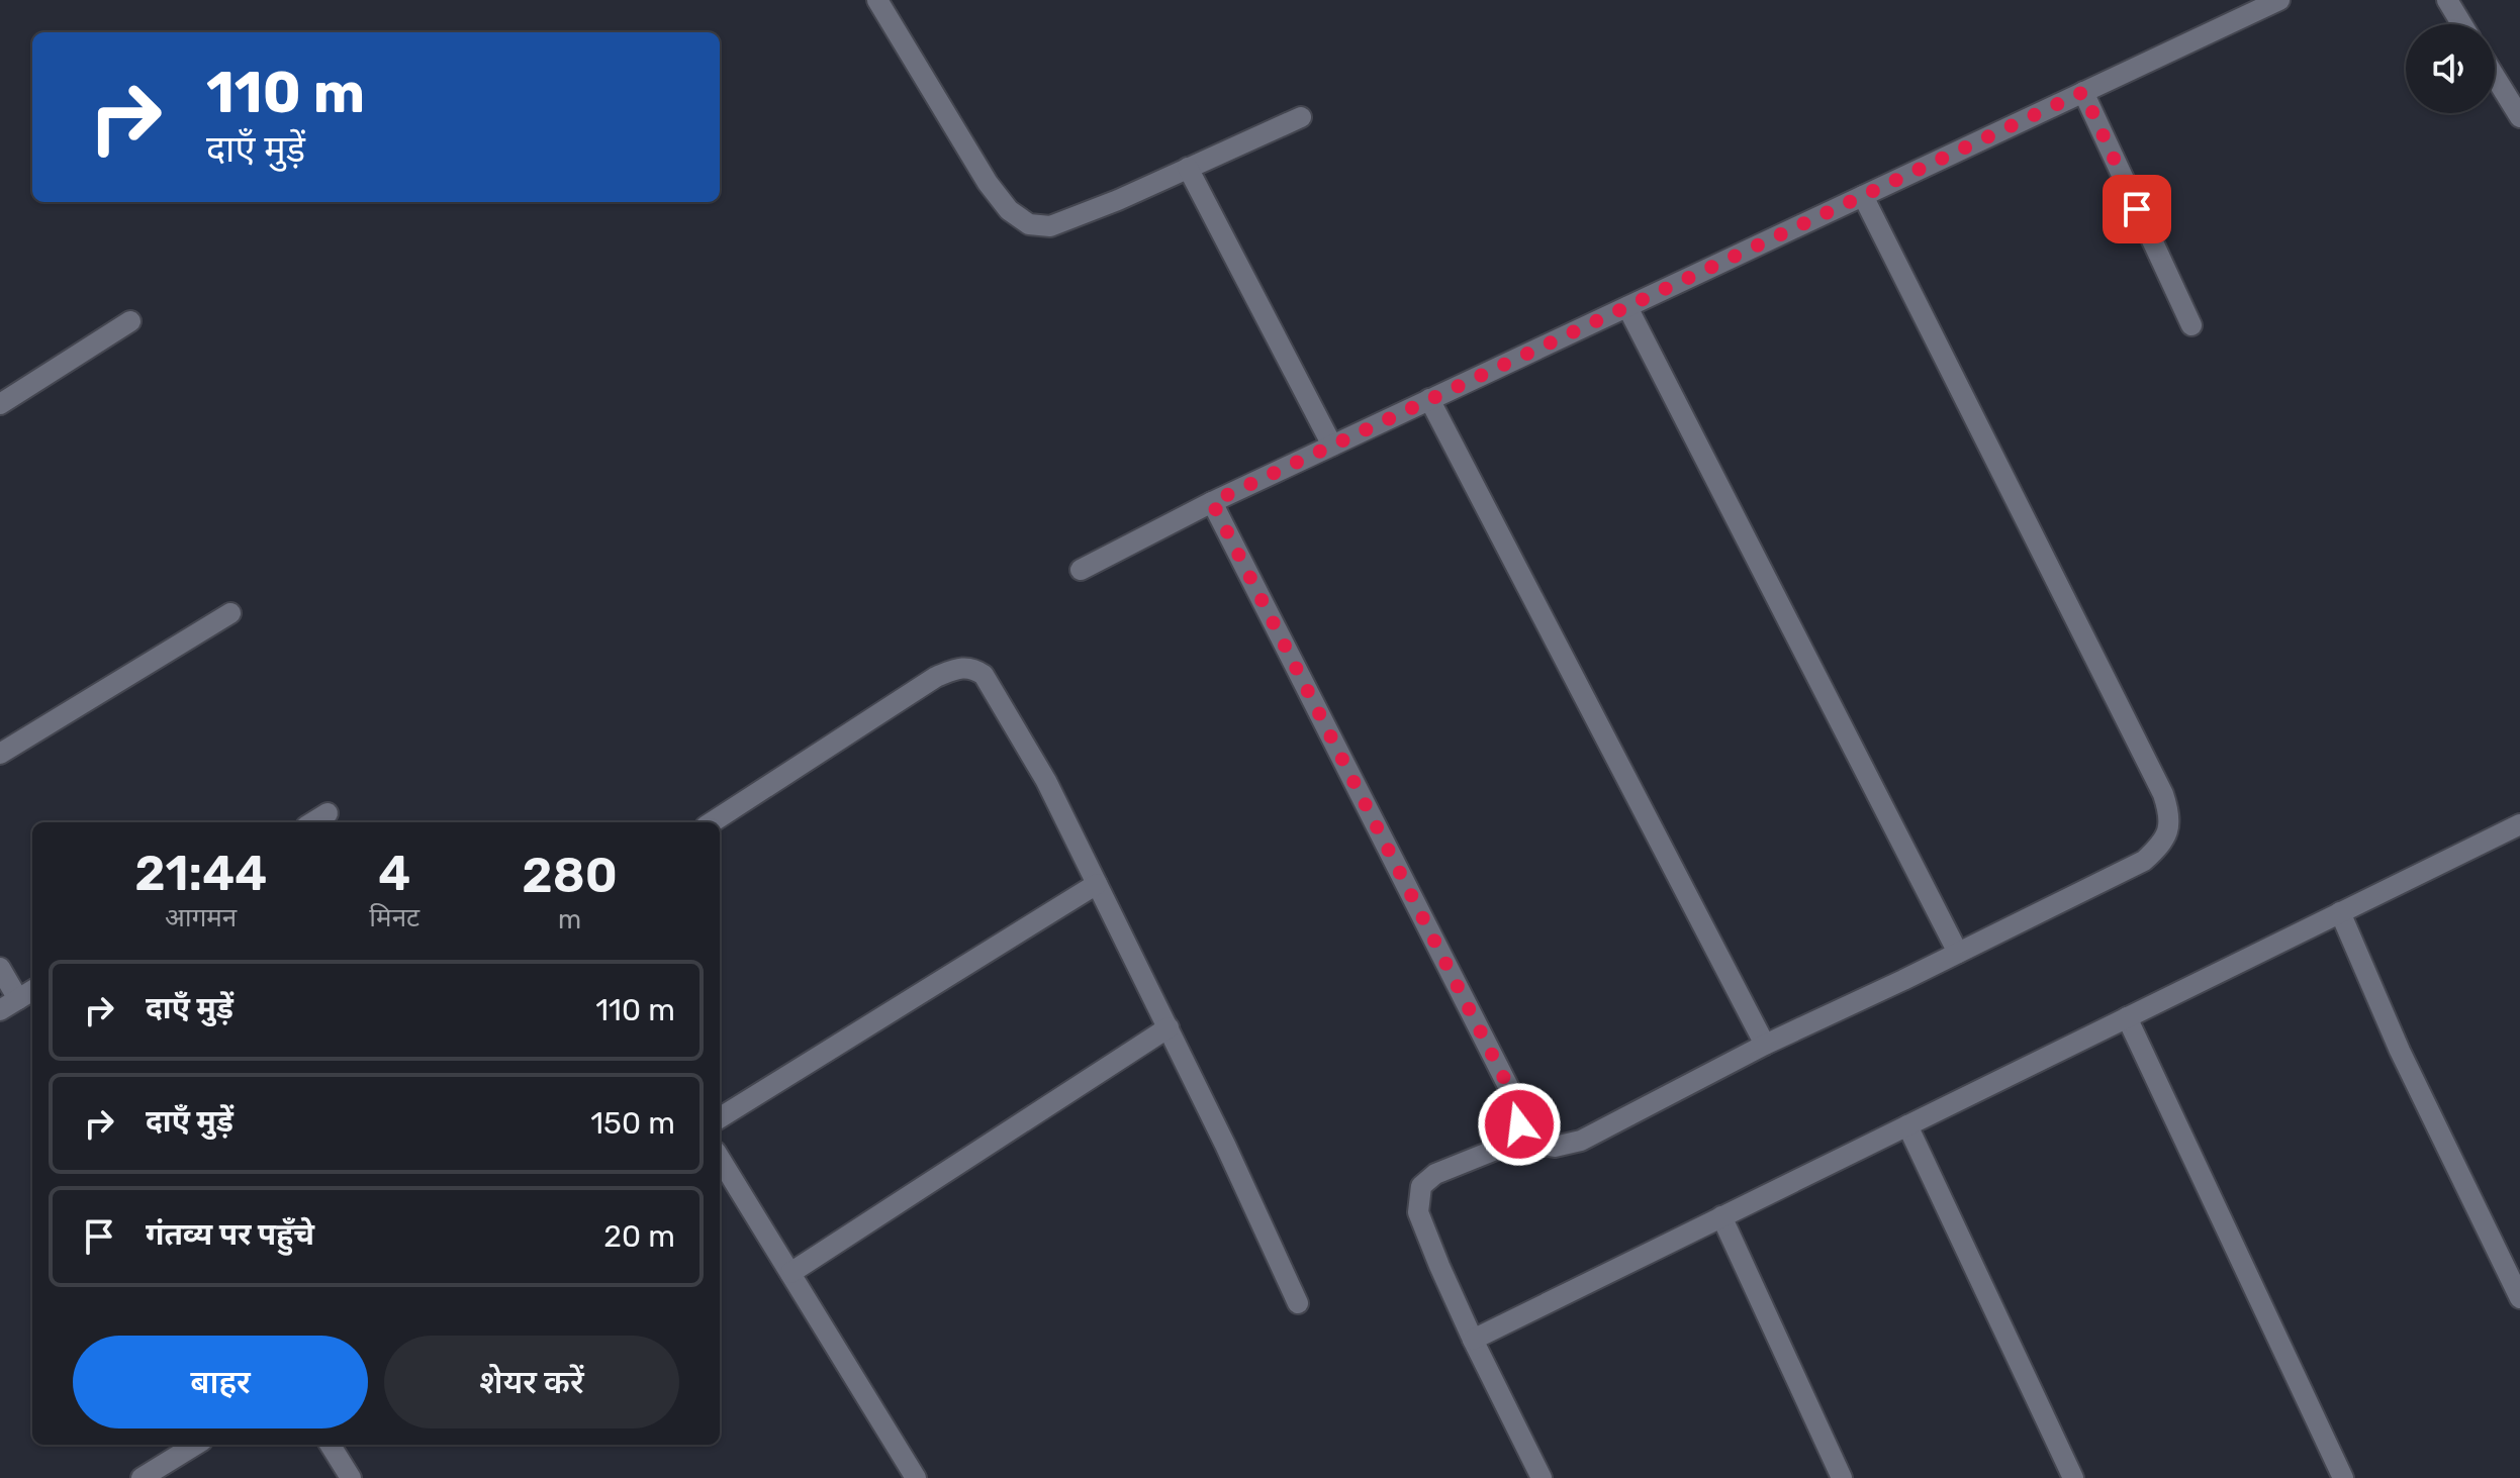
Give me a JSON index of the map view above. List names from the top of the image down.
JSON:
{
  "page": {
    "turn": ["110 m", "दाएँ मुड़ें"],
    "eta": [
      "21:44",
      "आगमन",
      "4",
      "मिनट",
      "280",
      "m"
    ],
    "list": [
      {
        "name": "दाएँ मुड़ें",
        "value": "110 m"
      },
      {
        "name": "दाएँ मुड़ें",
        "value": "150 m"
      },
      {
        "name": "गंतव्य पर पहुँचे",
        "value": "20 m"
      }
    ],
    "buttons": ["बाहर", "शेयर करें"]
  }
}
